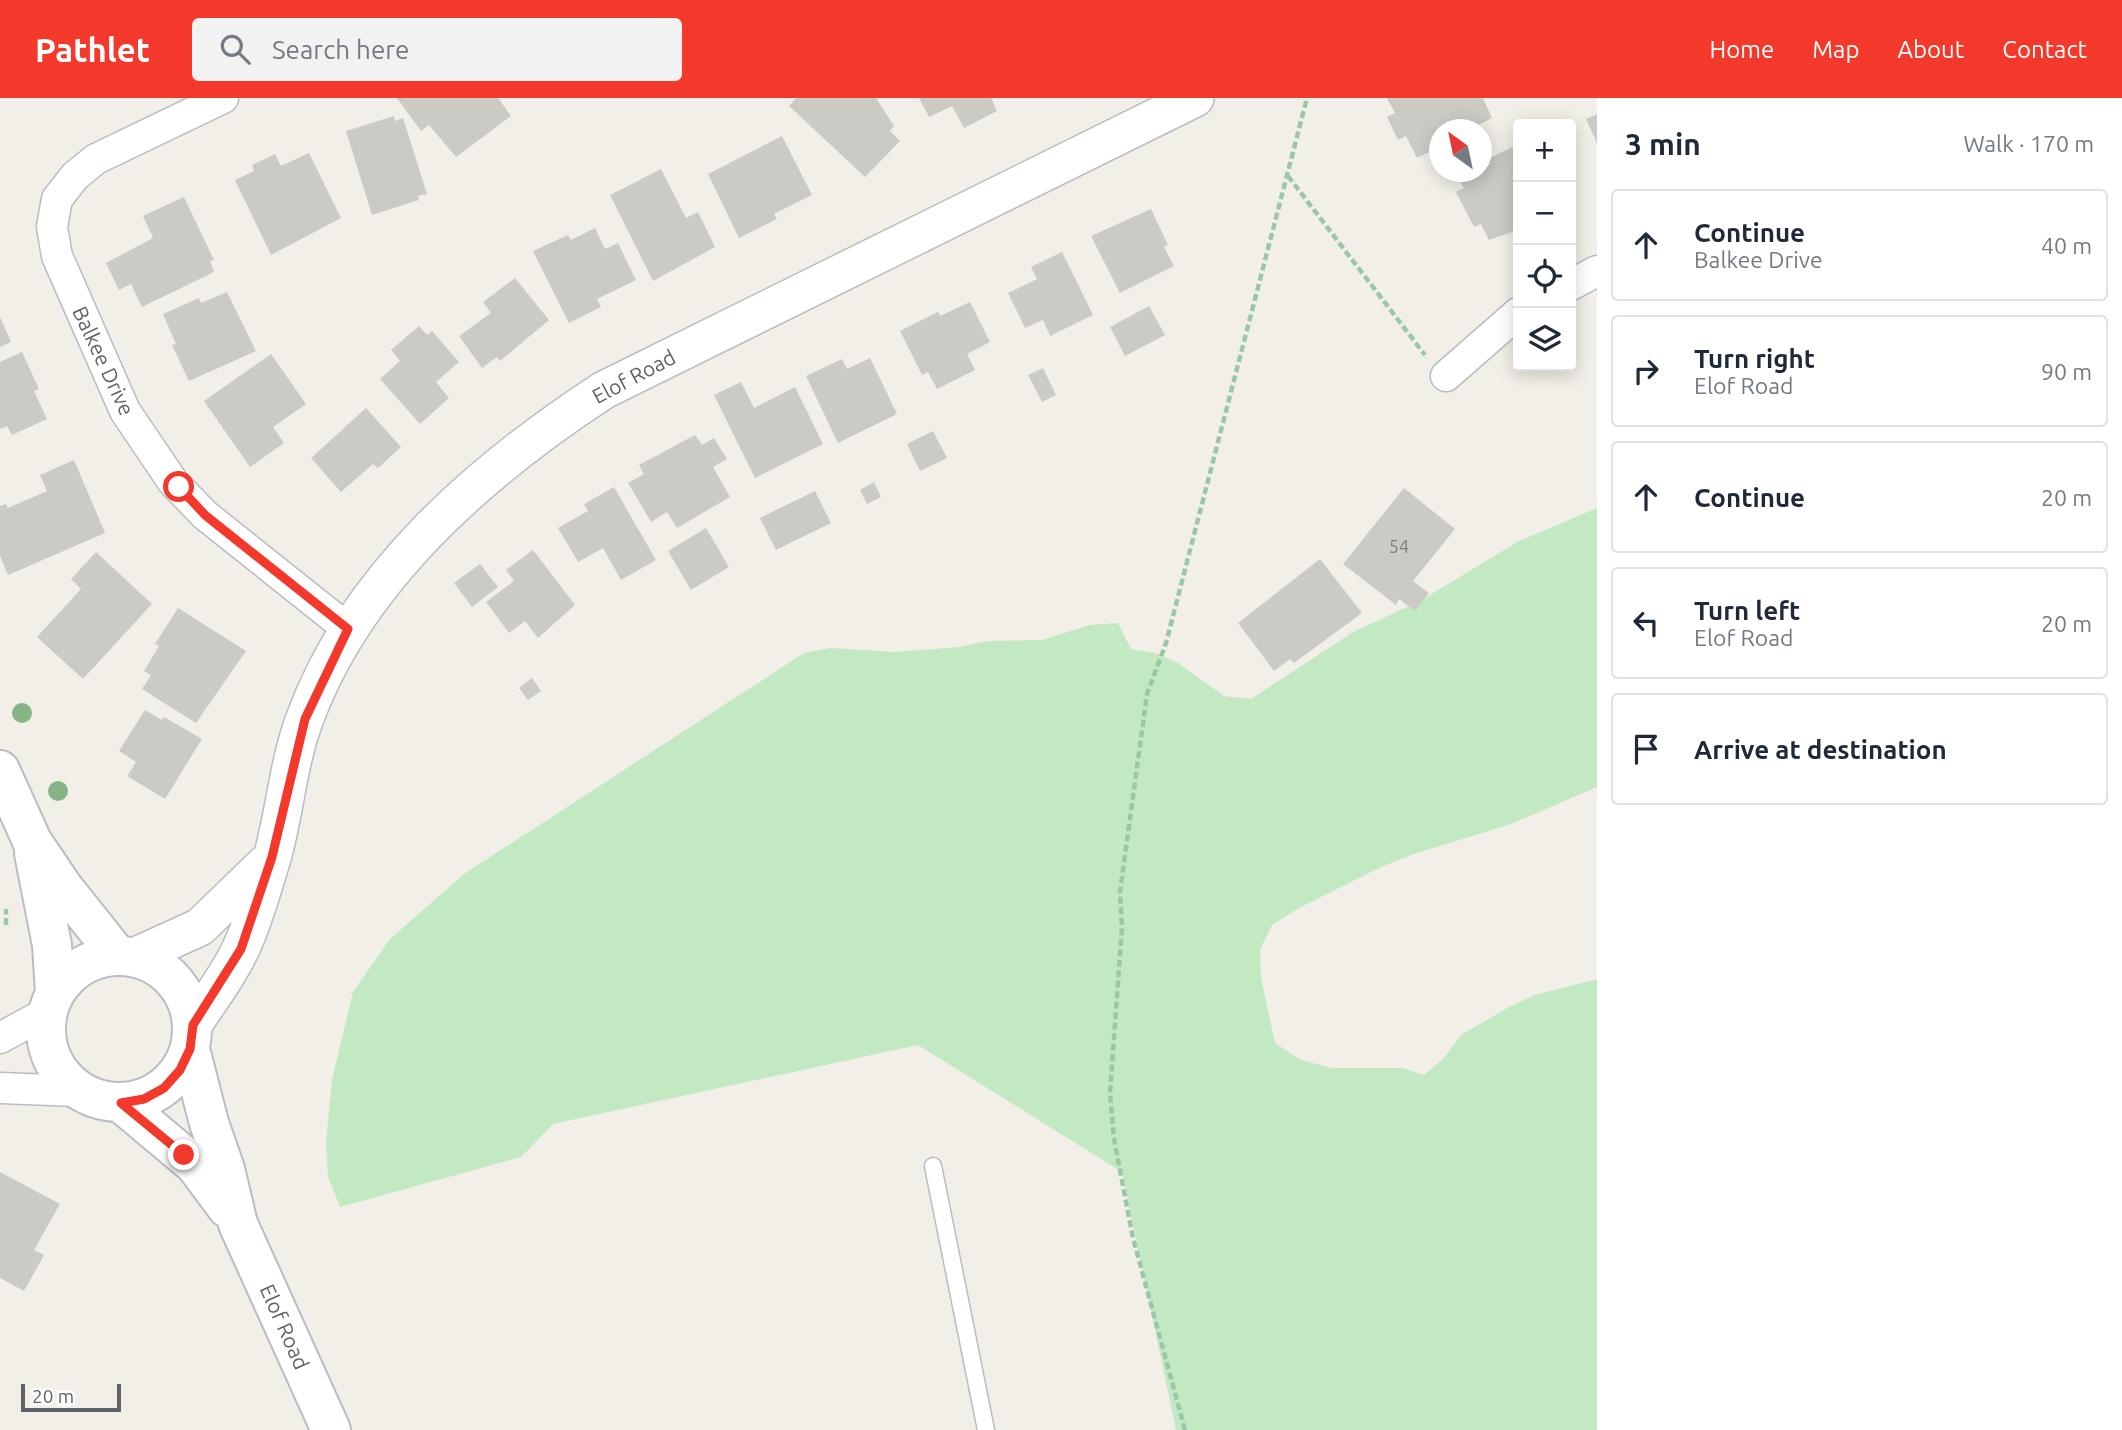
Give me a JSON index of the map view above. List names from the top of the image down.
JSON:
{
  "streets": {
    "main road": ["Elof Road"],
    "street": ["Balkee Drive"]
  },
  "crossings": [
    ["Balkee Drive", "Elof Road"]
  ],
  "house_numbers": ["54"],
  "scale_bar": "20 m",
  "north": "top left",
  "page": {
    "header": "Pathlet",
    "search": "Search here",
    "nav": [
      "Home",
      "Map",
      "About",
      "Contact"
    ],
    "heading": ["3 min", "Walk · 170 m"],
    "map_buttons": ["+", "−"],
    "list": [
      ["Continue", "Balkee Drive", "40 m"],
      ["Turn right", "Elof Road", "90 m"],
      ["Continue", "20 m"],
      ["Turn left", "Elof Road", "20 m"],
      "Arrive at destination"
    ],
    "scale": "20 m"
  }
}
